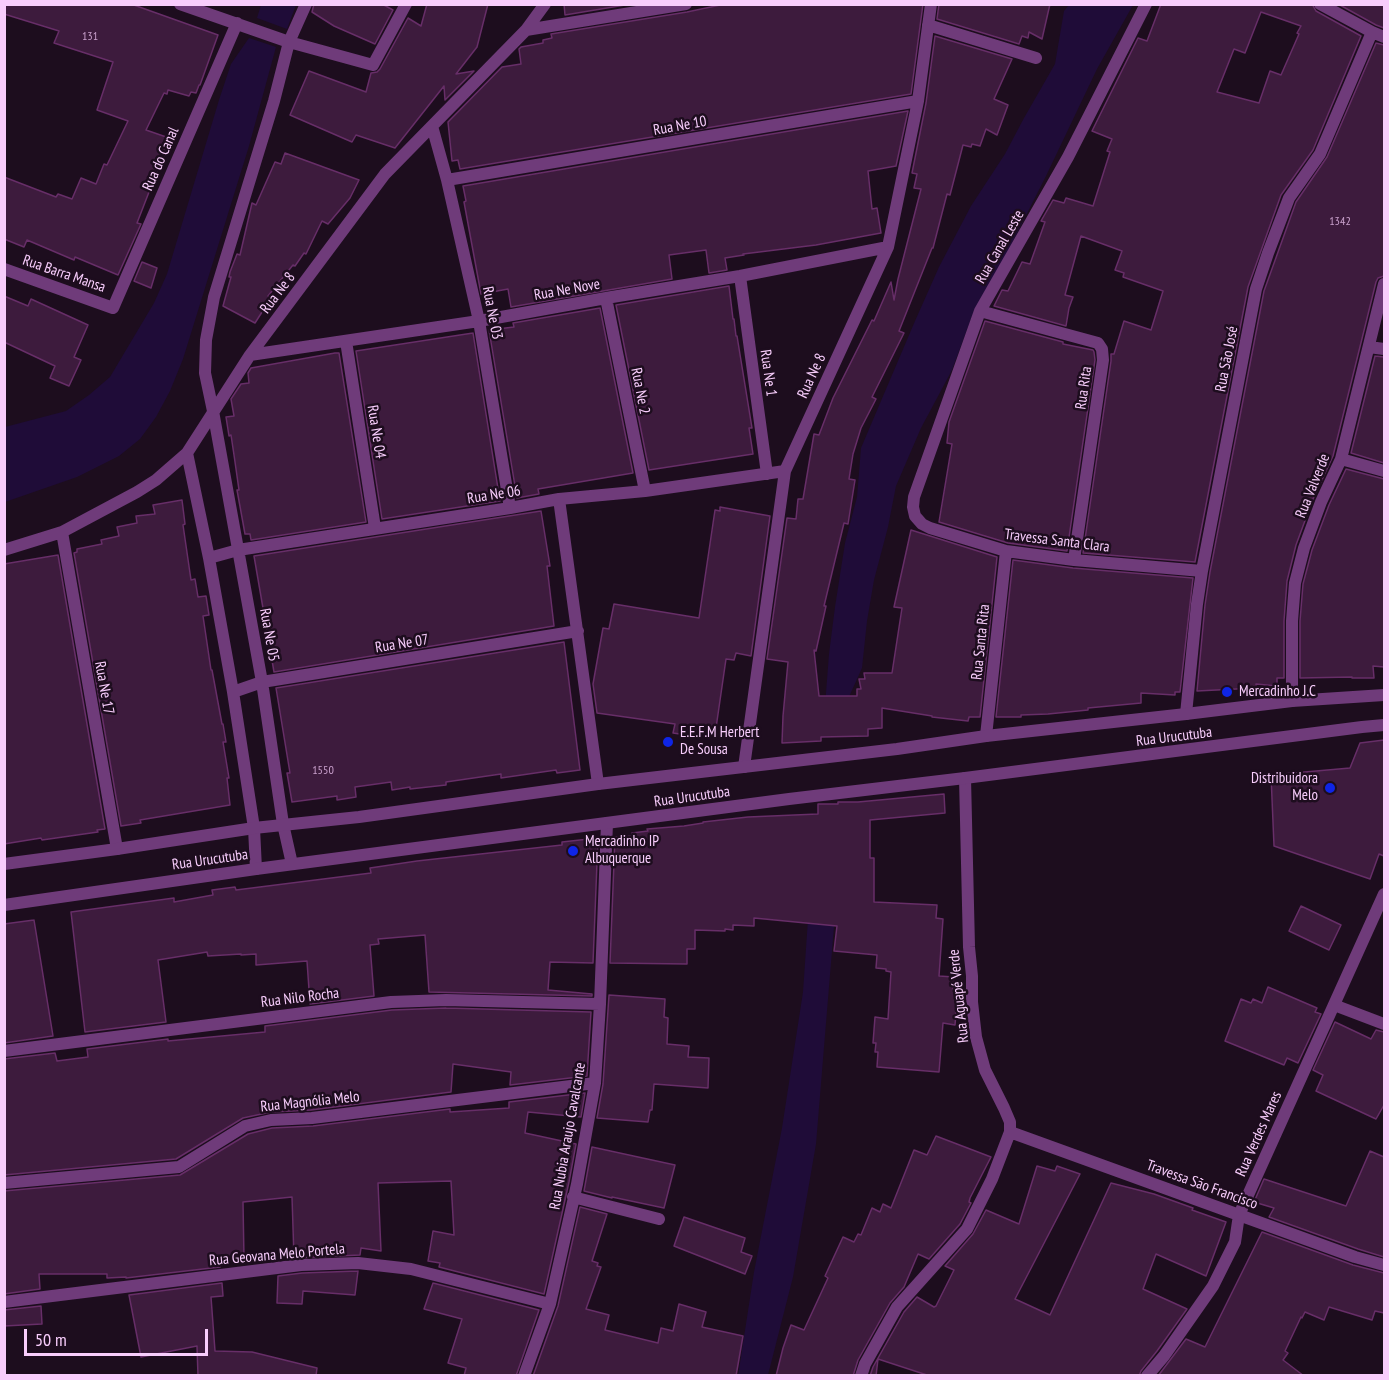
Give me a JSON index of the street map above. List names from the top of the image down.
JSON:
{
  "streets": {
    "street": [
      "Rua Ne 10",
      "Rua do Canal",
      "Rua Canal Leste",
      "Rua Barra Mansa",
      "Rua Ne Nove",
      "Rua Ne 8",
      "Rua Ne 03",
      "Rua São José",
      "Rua Ne 1",
      "Rua Rita",
      "Rua Ne 2",
      "Rua Ne 04",
      "Rua Valverde",
      "Rua Ne 06",
      "Travessa Santa Clara",
      "Rua Ne 05",
      "Rua Santa Rita",
      "Rua Ne 07",
      "Rua Ne 17",
      "Rua Urucutuba",
      "Rua Aguapé Verde",
      "Rua Nilo Rocha",
      "Rua Magnólia Melo",
      "Rua Verdes Mares",
      "Rua Nubia Araujo Cavalcante",
      "Travessa São Francisco",
      "Rua Geovana Melo Portela"
    ]
  },
  "crossings": [
    ["Rua Ne 10", "Rua Ne 8"],
    ["Rua Ne 10", "Rua Ne 03"],
    ["Rua do Canal", "Rua Barra Mansa"],
    ["Rua Canal Leste", "Rua Rita"],
    ["Rua Canal Leste", "Travessa Santa Clara"],
    ["Rua Ne Nove", "Rua Ne 8"],
    ["Rua Ne Nove", "Rua Ne 03"],
    ["Rua Ne Nove", "Rua Ne 1"],
    ["Rua Ne Nove", "Rua Ne 2"],
    ["Rua Ne Nove", "Rua Ne 04"],
    ["Rua Ne 8", "Rua Ne 03"],
    ["Rua Ne 8", "Rua Ne 06"],
    ["Rua Ne 8", "Rua Ne 05"],
    ["Rua Ne 8", "Rua Ne 17"],
    ["Rua Ne 8", "Rua Urucutuba"],
    ["Rua Ne 03", "Rua Ne 06"],
    ["Rua São José", "Travessa Santa Clara"],
    ["Rua São José", "Rua Urucutuba"],
    ["Rua Ne 1", "Rua Ne 06"],
    ["Rua Rita", "Travessa Santa Clara"],
    ["Rua Ne 2", "Rua Ne 06"],
    ["Rua Ne 04", "Rua Ne 06"],
    ["Rua Valverde", "Rua Urucutuba"],
    ["Rua Ne 06", "Rua Ne 05"],
    ["Travessa Santa Clara", "Rua Santa Rita"],
    ["Rua Ne 05", "Rua Ne 07"],
    ["Rua Ne 05", "Rua Urucutuba"],
    ["Rua Santa Rita", "Rua Urucutuba"],
    ["Rua Ne 17", "Rua Urucutuba"],
    ["Rua Urucutuba", "Rua Aguapé Verde"],
    ["Rua Urucutuba", "Rua Nubia Araujo Cavalcante"],
    ["Rua Aguapé Verde", "Travessa São Francisco"],
    ["Rua Nilo Rocha", "Rua Nubia Araujo Cavalcante"],
    ["Rua Magnólia Melo", "Rua Nubia Araujo Cavalcante"],
    ["Rua Verdes Mares", "Travessa São Francisco"],
    ["Rua Nubia Araujo Cavalcante", "Rua Geovana Melo Portela"]
  ],
  "places": [
    "Mercadinho J.C",
    "E.E.F.M Herbert De Sousa",
    "Distribuidora Melo",
    "Mercadinho IP Albuquerque"
  ],
  "house_numbers": ["131", "1342", "1550"],
  "scale_bar": "50 m"
}
